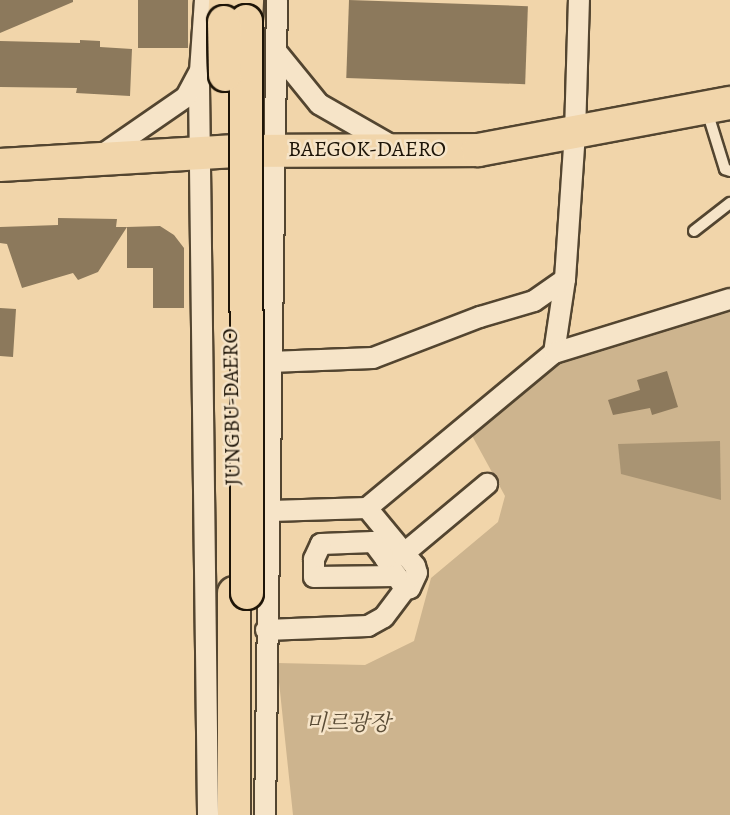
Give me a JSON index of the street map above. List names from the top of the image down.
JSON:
{
  "streets": {
    "main road": ["BAEGOK-DAERO", "JUNGBU-DAERO"]
  },
  "parks": ["미르광장"]
}
